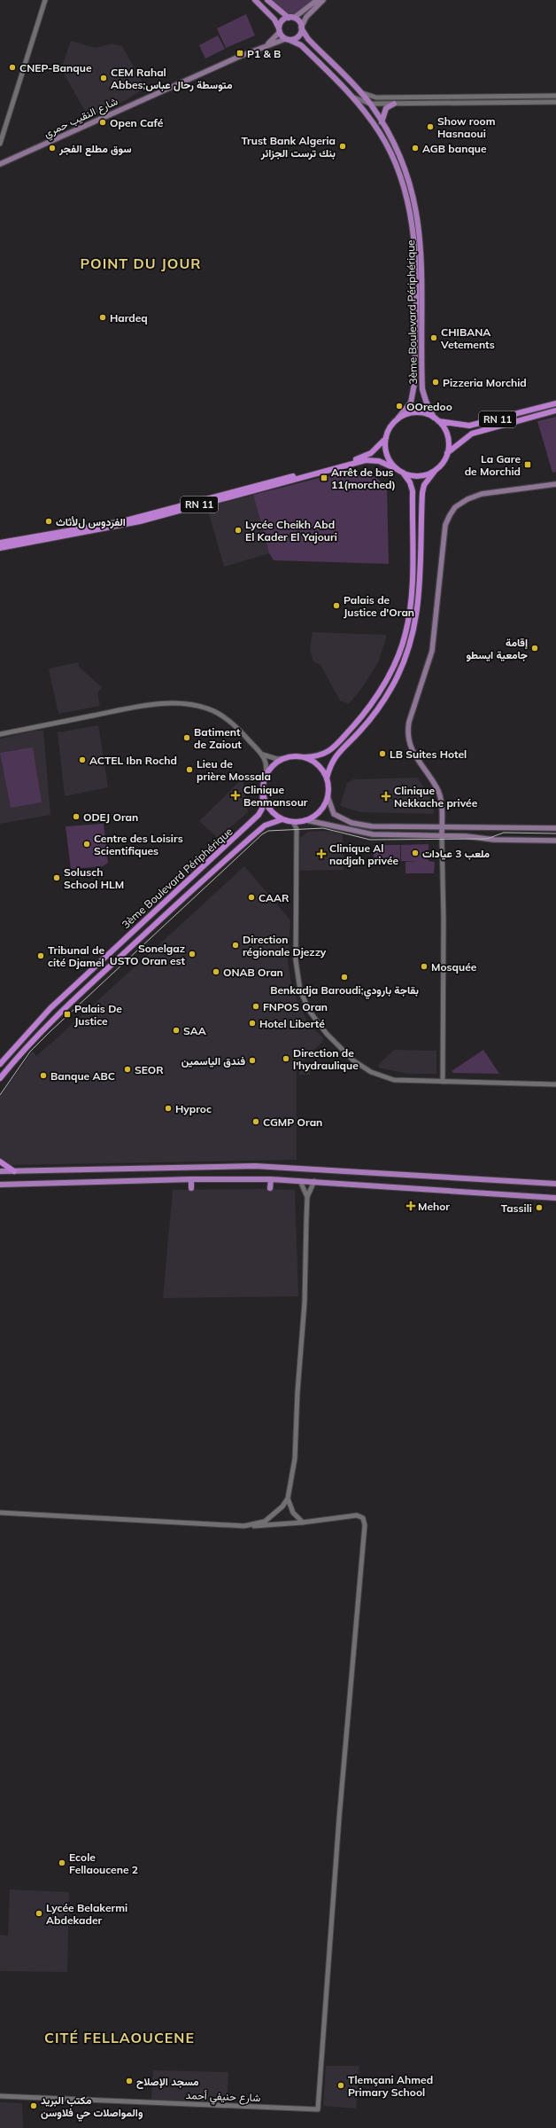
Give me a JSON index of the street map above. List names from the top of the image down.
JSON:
{
  "streets": {
    "highway": ["3ème Boulevard Périphérique", "RN 11"],
    "main road": ["شارع النقيب حمري"],
    "street": ["شارع حنيفي أحمد"]
  },
  "crossings": [
    ["شارع النقيب حمري", "3ème Boulevard Périphérique"],
    ["3ème Boulevard Périphérique", "RN 11"]
  ],
  "districts": ["POINT DU JOUR", "CITÉ FELLAOUCENE"],
  "places": {
    "transit": [
      "P1 & B",
      "La Gare de Morchid",
      "Arrêt de bus 11(morched)",
      "Palais De Justice"
    ],
    "other": [
      "CNEP-Banque",
      "CEM Rahal Abbes;متوسطة رحال عباس",
      "Open Café",
      "Show room Hasnaoui",
      "Trust Bank Algeria بنك ترست الجزائر",
      "سوق مطلع الفجر",
      "AGB banque",
      "Hardeq",
      "CHIBANA Vetements",
      "Pizzeria Morchid",
      "OOredoo",
      "الفردوس لﻷثاث",
      "Lycée Cheikh Abd El Kader El Yajouri",
      "Palais de Justice d'Oran",
      "إقامة جامعية ايسطو",
      "Batiment de Zaiout",
      "LB Suites Hotel",
      "ACTEL Ibn Rochd",
      "Lieu de prière Mossala",
      "ODEJ Oran",
      "Centre des Loisirs Scientifiques",
      "ملعب 3 عيادات",
      "Solusch School HLM",
      "CAAR",
      "Direction régionale Djezzy",
      "Sonelgaz USTO Oran est",
      "Tribunal de cité Djamel",
      "Mosquée",
      "ONAB Oran",
      "Benkadja Baroudi;بقاجة بارودي",
      "FNPOS Oran",
      "Hotel Liberté",
      "SAA",
      "Direction de l'hydraulique",
      "فندق الياسمين",
      "SEOR",
      "Banque ABC",
      "Hyproc",
      "CGMP Oran",
      "Tassili",
      "Ecole Fellaoucene 2",
      "Lycée Belakermi Abdekader",
      "مسجد اﻹصلاح",
      "Tlemçani Ahmed Primary School",
      "مكتب البريد والمواصلات حي فلاوسن"
    ],
    "health": [
      "Clinique Benmansour",
      "Clinique Nekkache privée",
      "Clinique Al nadjah privée",
      "Mehor"
    ]
  }
}
